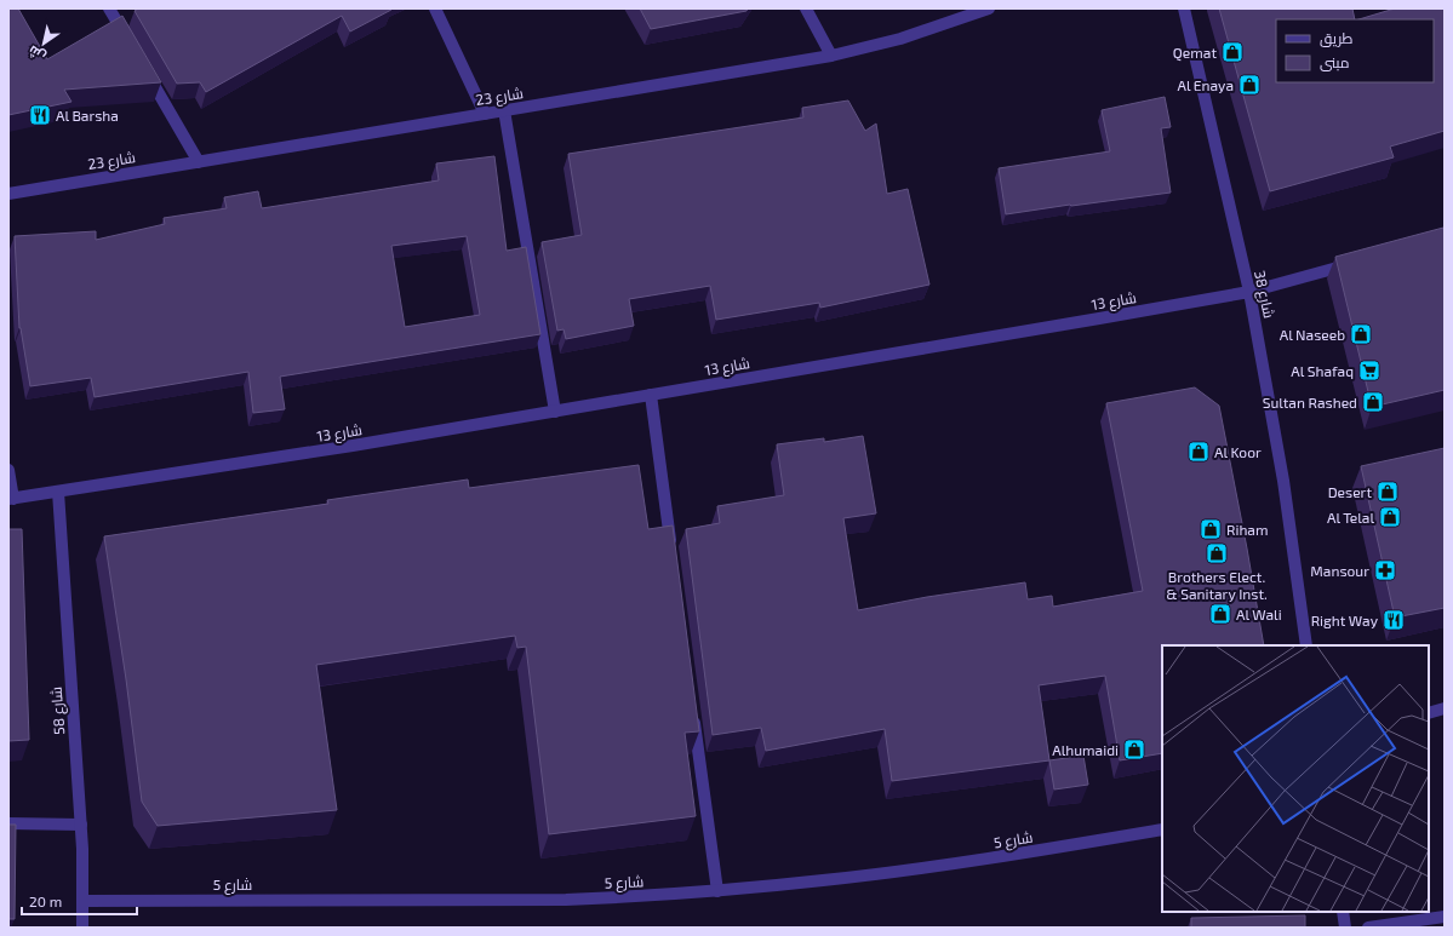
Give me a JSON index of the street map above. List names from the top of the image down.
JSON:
{
  "streets": {
    "street": [
      "شارع 23",
      "شارع 38",
      "شارع 13",
      "شارع 58",
      "شارع 5"
    ]
  },
  "crossings": [
    ["شارع 38", "شارع 13"],
    ["شارع 13", "شارع 58"],
    ["شارع 58", "شارع 5"]
  ],
  "places": {
    "shop": [
      "Qemat",
      "Al Enaya",
      "Al Naseeb",
      "Sultan Rashed",
      "Al Koor",
      "Desert",
      "Al Telal",
      "Riham",
      "Brothers Elect. & Sanitary Inst.",
      "Al Wali",
      "Alhumaidi"
    ],
    "restaurant": ["Al Barsha", "Right Way"],
    "supermarket": ["Al Shafaq"],
    "pharmacy": ["Mansour"]
  },
  "legend": ["طريق", "مبنى"],
  "scale_bar": "20 m",
  "north": "bottom left"
}
